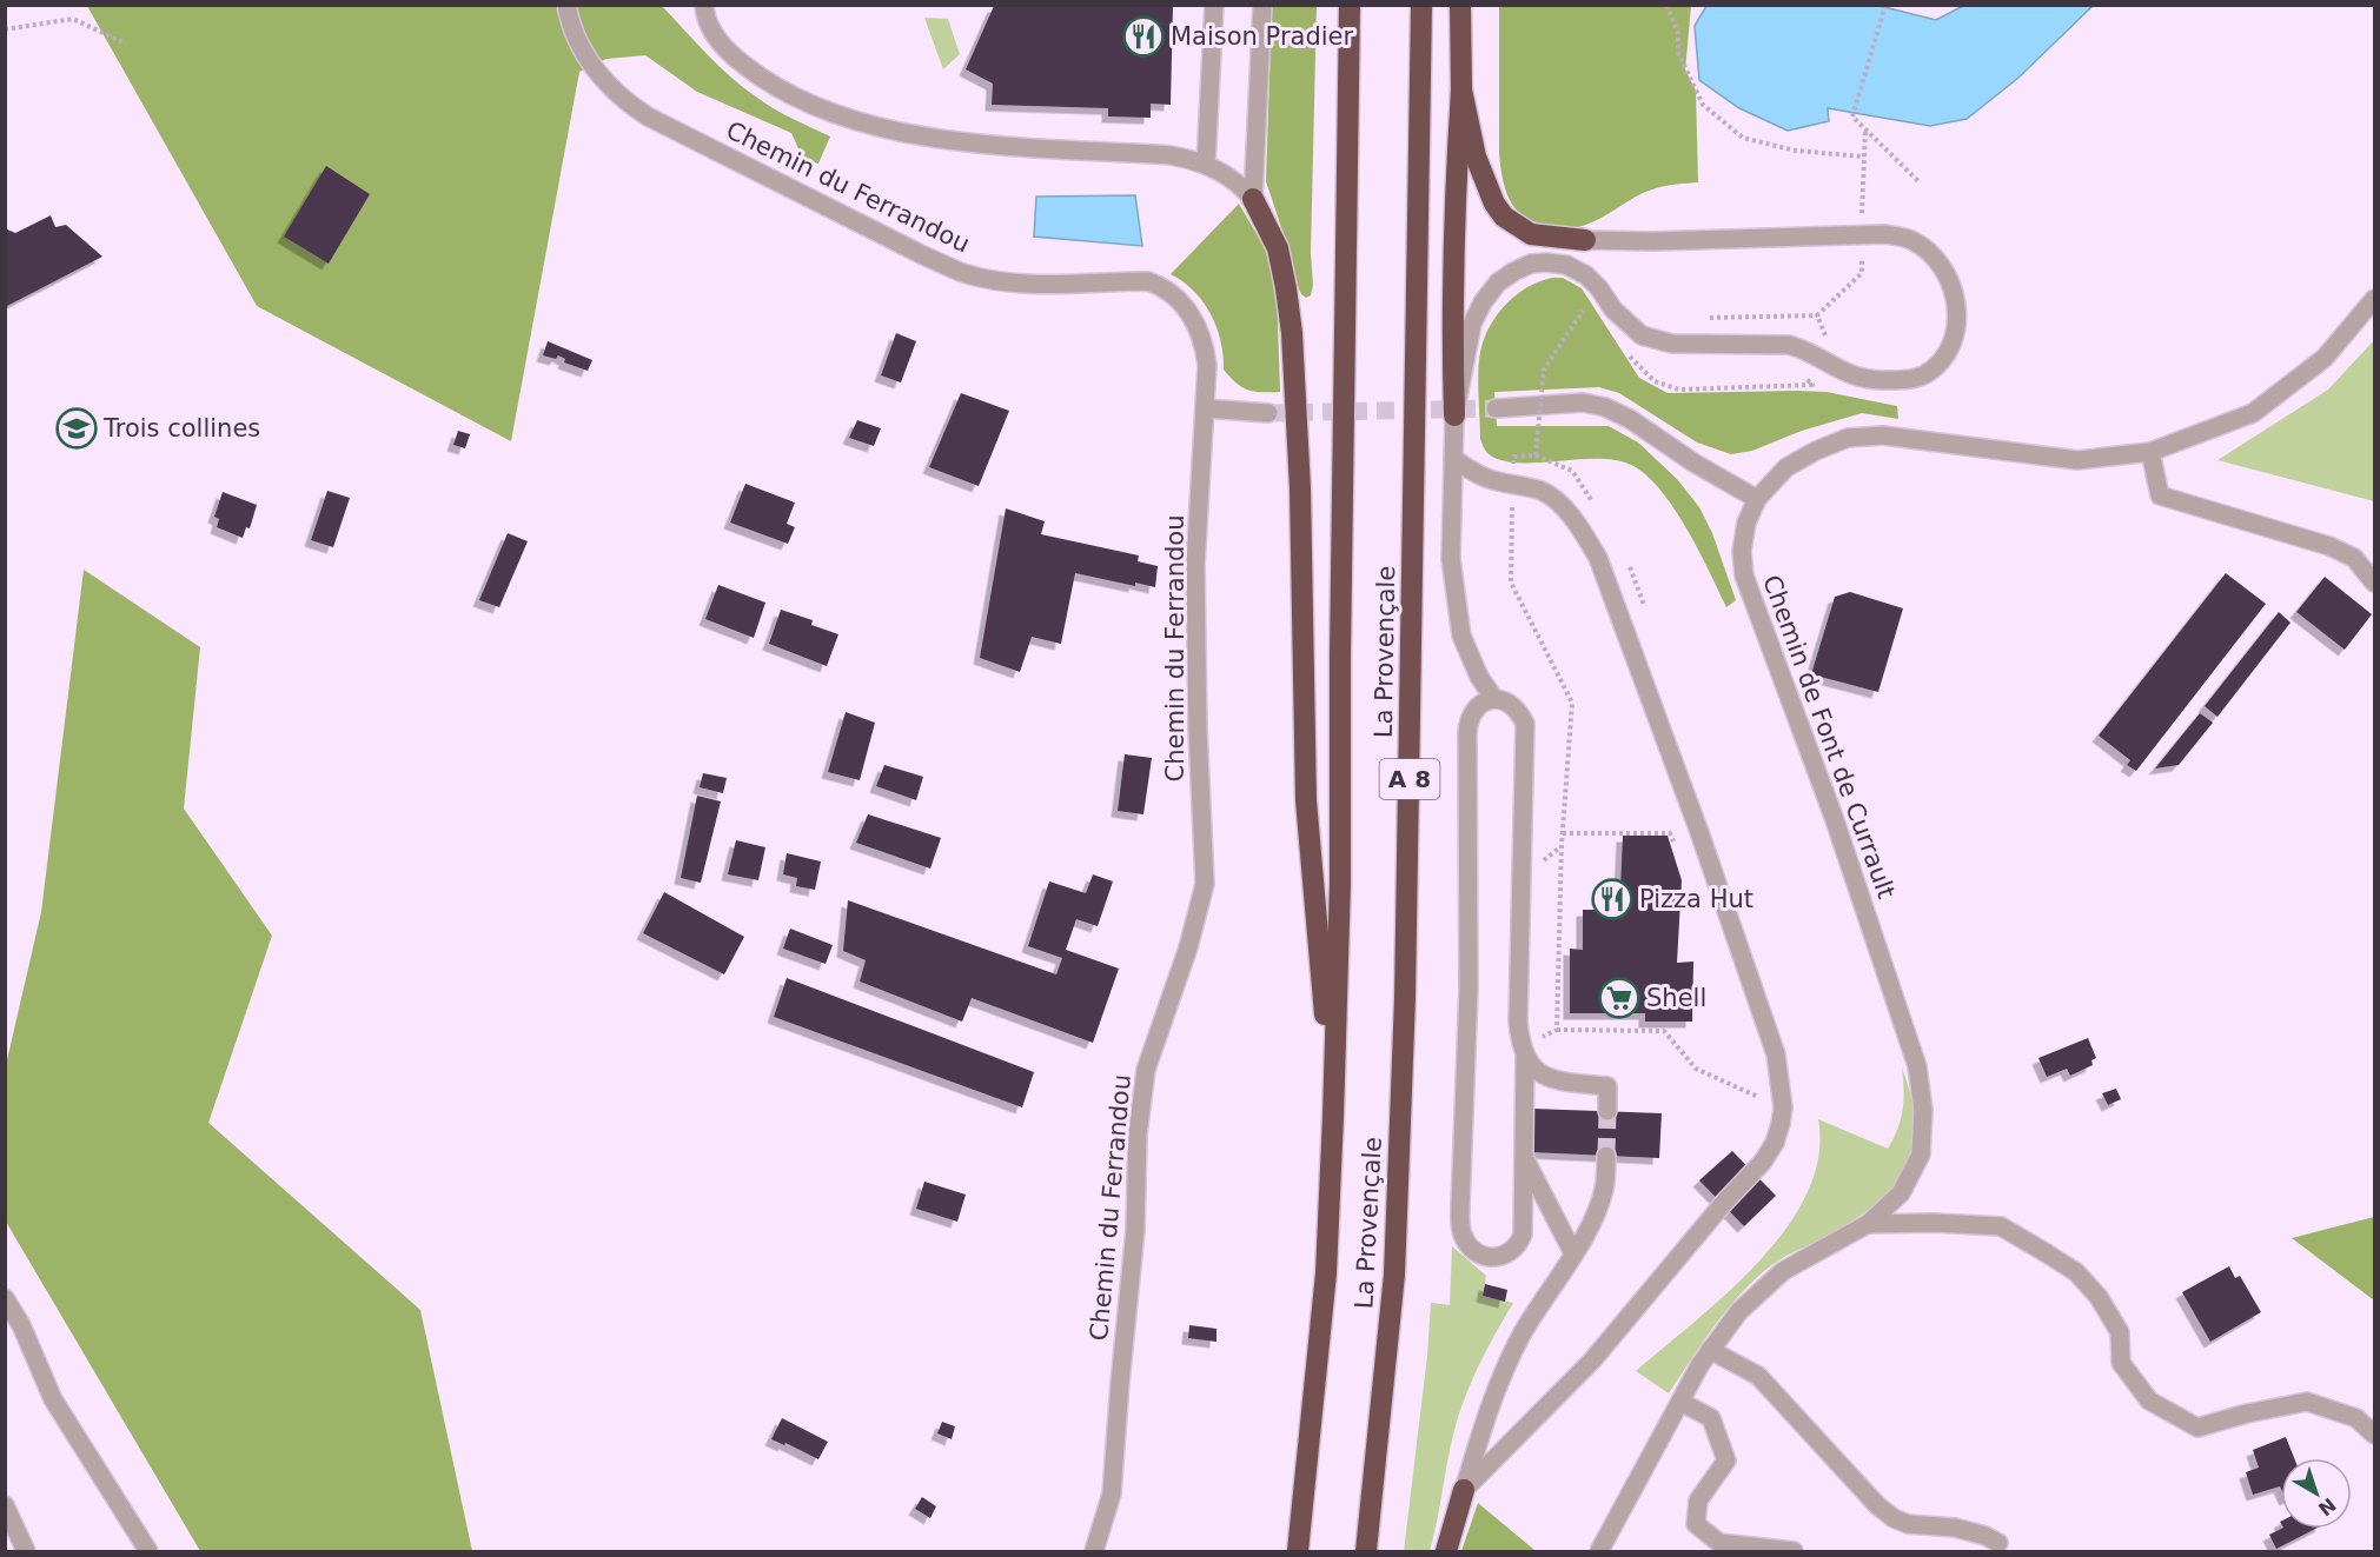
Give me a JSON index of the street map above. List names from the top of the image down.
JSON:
{
  "streets": {
    "highway": ["La Provençale", "A 8"],
    "street": ["Chemin du Ferrandou", "Chemin de Font de Currault"]
  },
  "places": {
    "restaurant": ["Maison Pradier", "Pizza Hut"],
    "school or university": ["Trois collines"],
    "supermarket": ["Shell"]
  },
  "north": "bottom right"
}
